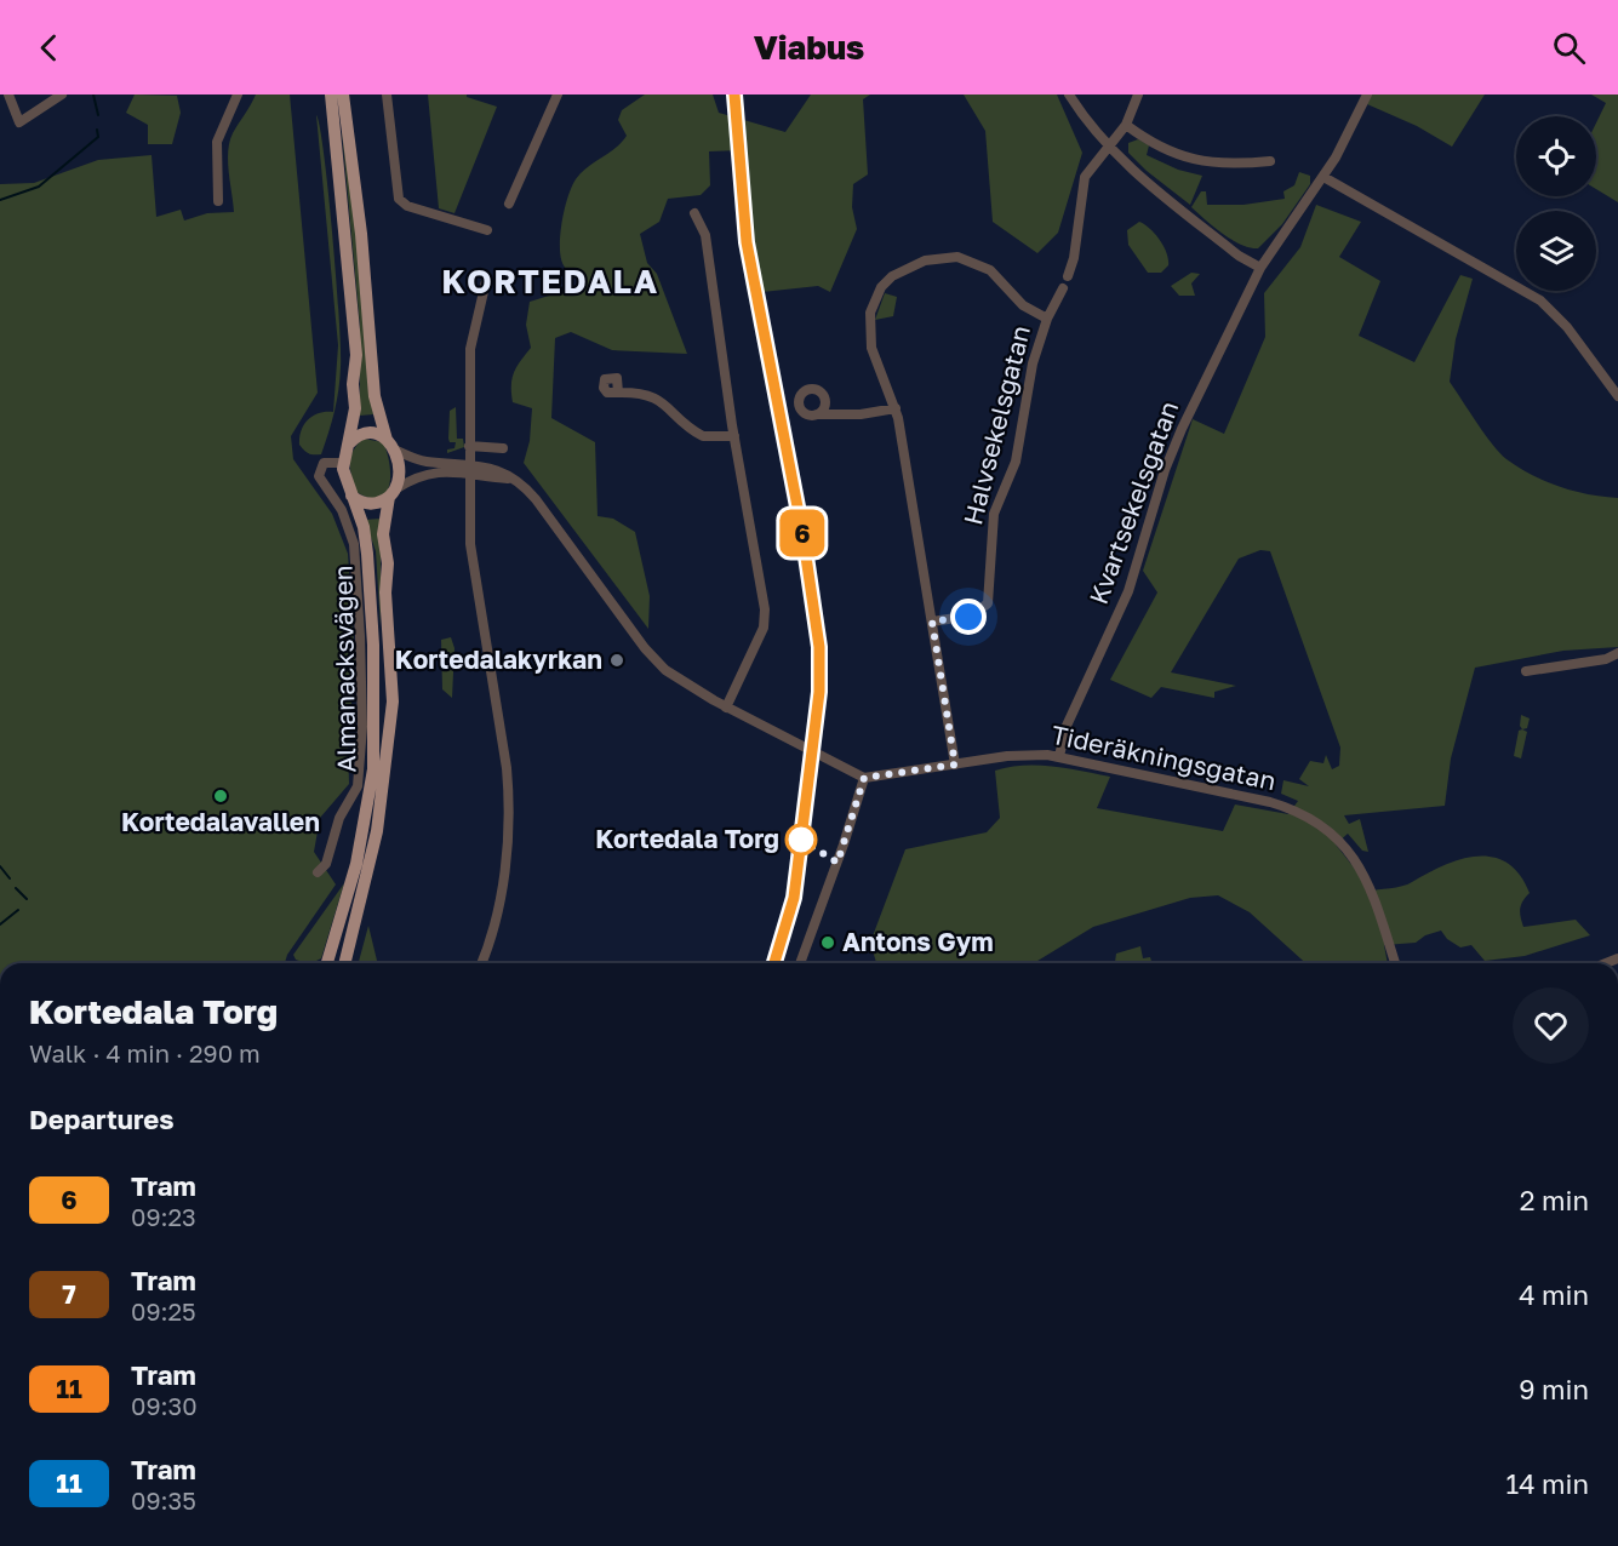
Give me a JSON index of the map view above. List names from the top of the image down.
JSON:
{
  "streets": {
    "main road": ["Almanacksvägen"],
    "street": ["Halvsekelsgatan", "Kvartsekelsgatan", "Tideräkningsgatan"]
  },
  "crossings": [
    ["Kvartsekelsgatan", "Tideräkningsgatan"]
  ],
  "districts": ["KORTEDALA"],
  "places": [
    "Kortedalakyrkan",
    "Kortedalavallen",
    "Kortedala Torg",
    "Antons Gym"
  ],
  "lines": ["tram line 6"],
  "page": {
    "header": "Viabus",
    "on_map": "6",
    "heading": [
      ["Kortedala Torg", "Walk · 4 min · 290 m"],
      "Departures"
    ],
    "list": [
      {
        "mark": "6",
        "name": "Tram",
        "note": "09:23",
        "value": "2 min"
      },
      {
        "mark": "7",
        "name": "Tram",
        "note": "09:25",
        "value": "4 min"
      },
      {
        "mark": "11",
        "name": "Tram",
        "note": "09:30",
        "value": "9 min"
      },
      {
        "mark": "11",
        "name": "Tram",
        "note": "09:35",
        "value": "14 min"
      }
    ]
  }
}
